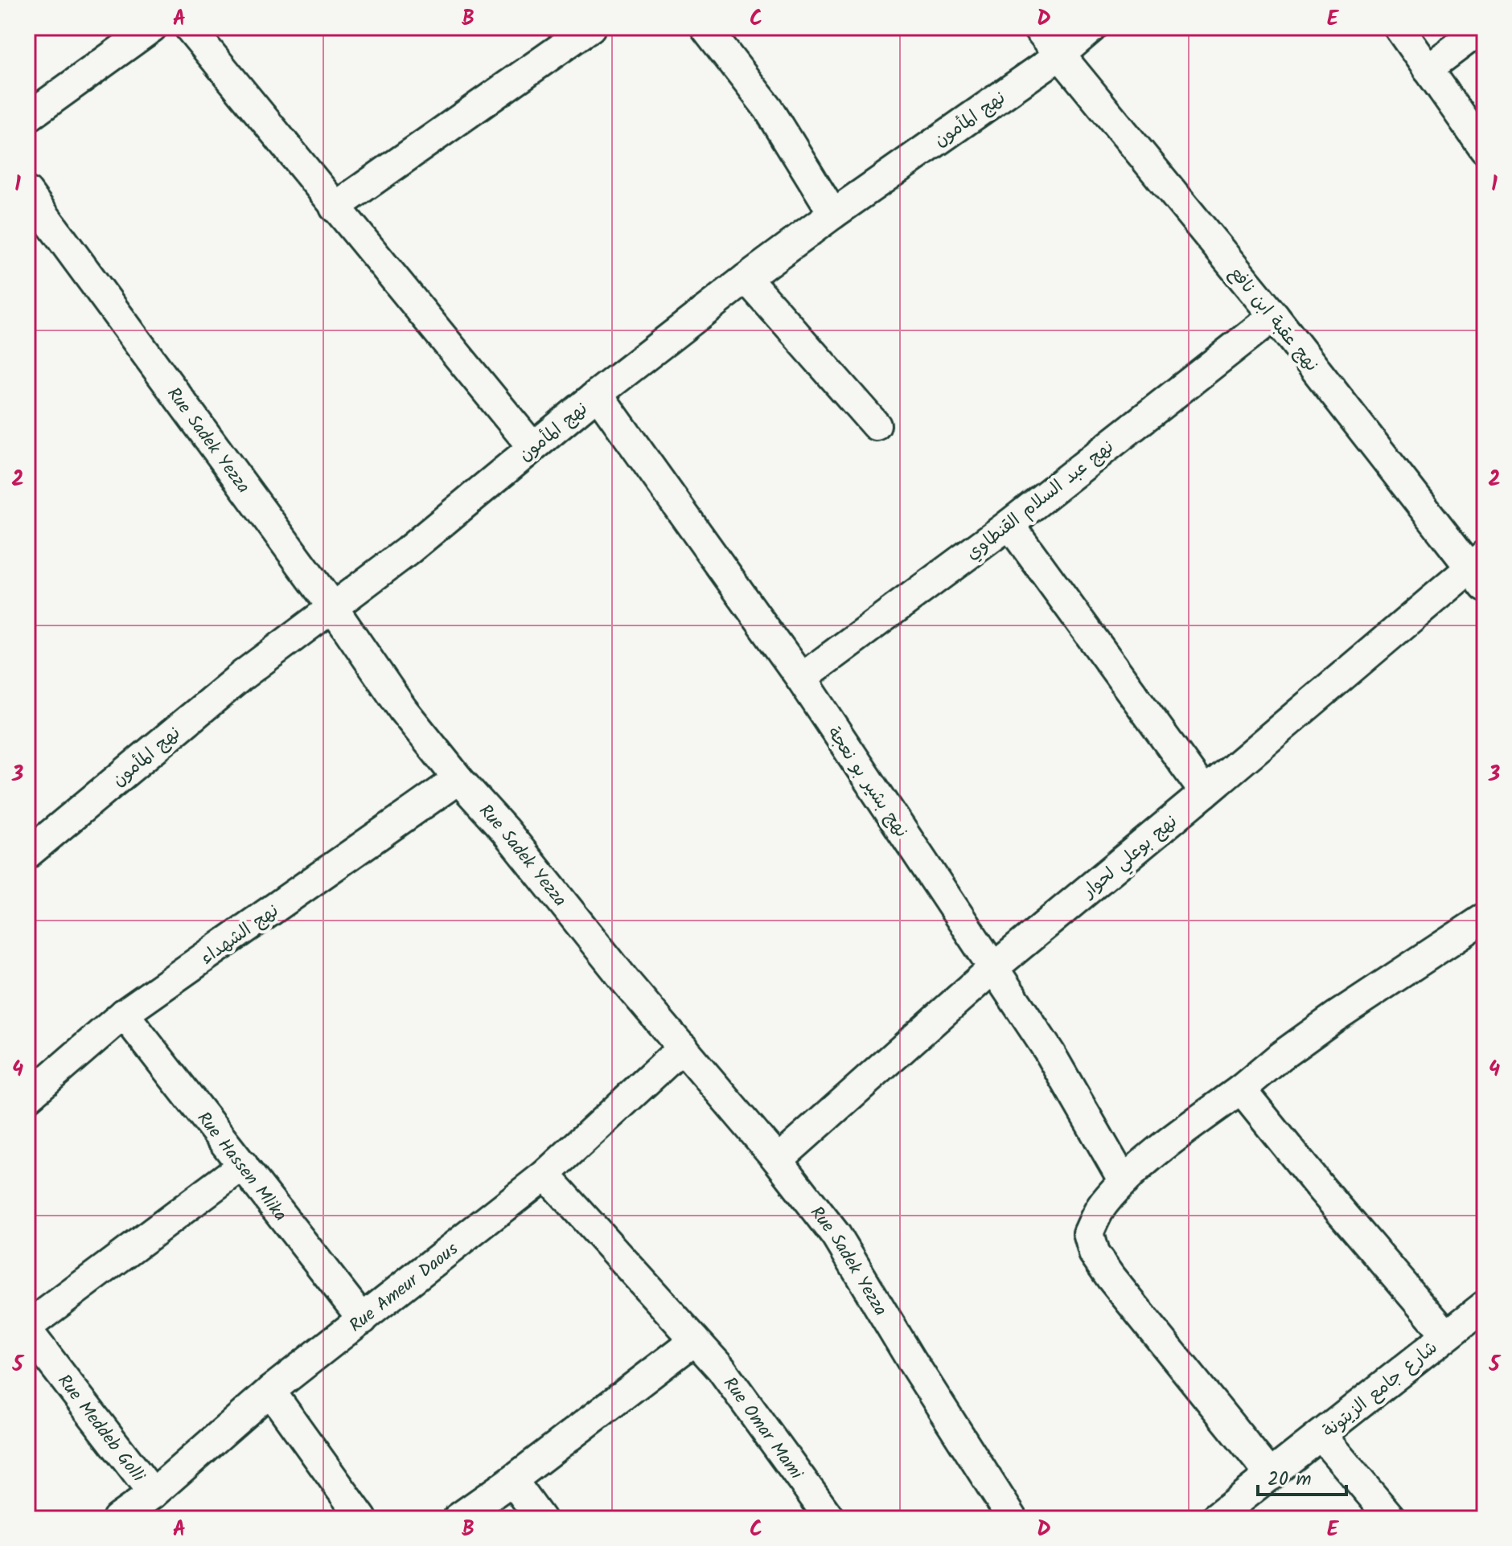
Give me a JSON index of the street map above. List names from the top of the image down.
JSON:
{
  "streets": {
    "street": [
      "نهج المأمون",
      "نهج عقبة ابن نافع",
      "Rue Sadek Yezza",
      "نهج عبد السلام القنطاوي",
      "نهج بشير بو نعجة",
      "نهج بوعلي لحوار",
      "نهج الشهداء",
      "Rue Hassen Mlika",
      "Rue Ameur Daous",
      "شارع جامع الزيتونة",
      "Rue Meddeb Golli",
      "Rue Omar Mami"
    ]
  },
  "crossings": [
    ["نهج المأمون", "نهج عقبة ابن نافع"],
    ["نهج المأمون", "Rue Sadek Yezza"],
    ["نهج المأمون", "نهج بشير بو نعجة"],
    ["نهج عقبة ابن نافع", "نهج عبد السلام القنطاوي"],
    ["نهج عقبة ابن نافع", "نهج بوعلي لحوار"],
    ["Rue Sadek Yezza", "نهج بوعلي لحوار"],
    ["Rue Sadek Yezza", "نهج الشهداء"],
    ["Rue Sadek Yezza", "Rue Ameur Daous"],
    ["نهج عبد السلام القنطاوي", "نهج بشير بو نعجة"],
    ["نهج بشير بو نعجة", "نهج بوعلي لحوار"],
    ["نهج الشهداء", "Rue Hassen Mlika"],
    ["Rue Hassen Mlika", "Rue Ameur Daous"],
    ["Rue Ameur Daous", "Rue Meddeb Golli"],
    ["Rue Ameur Daous", "Rue Omar Mami"]
  ],
  "scale_bar": "20 m",
  "grid": {
    "columns": [
      "A",
      "B",
      "C",
      "D",
      "E"
    ],
    "rows": [
      "1",
      "2",
      "3",
      "4",
      "5"
    ]
  }
}
